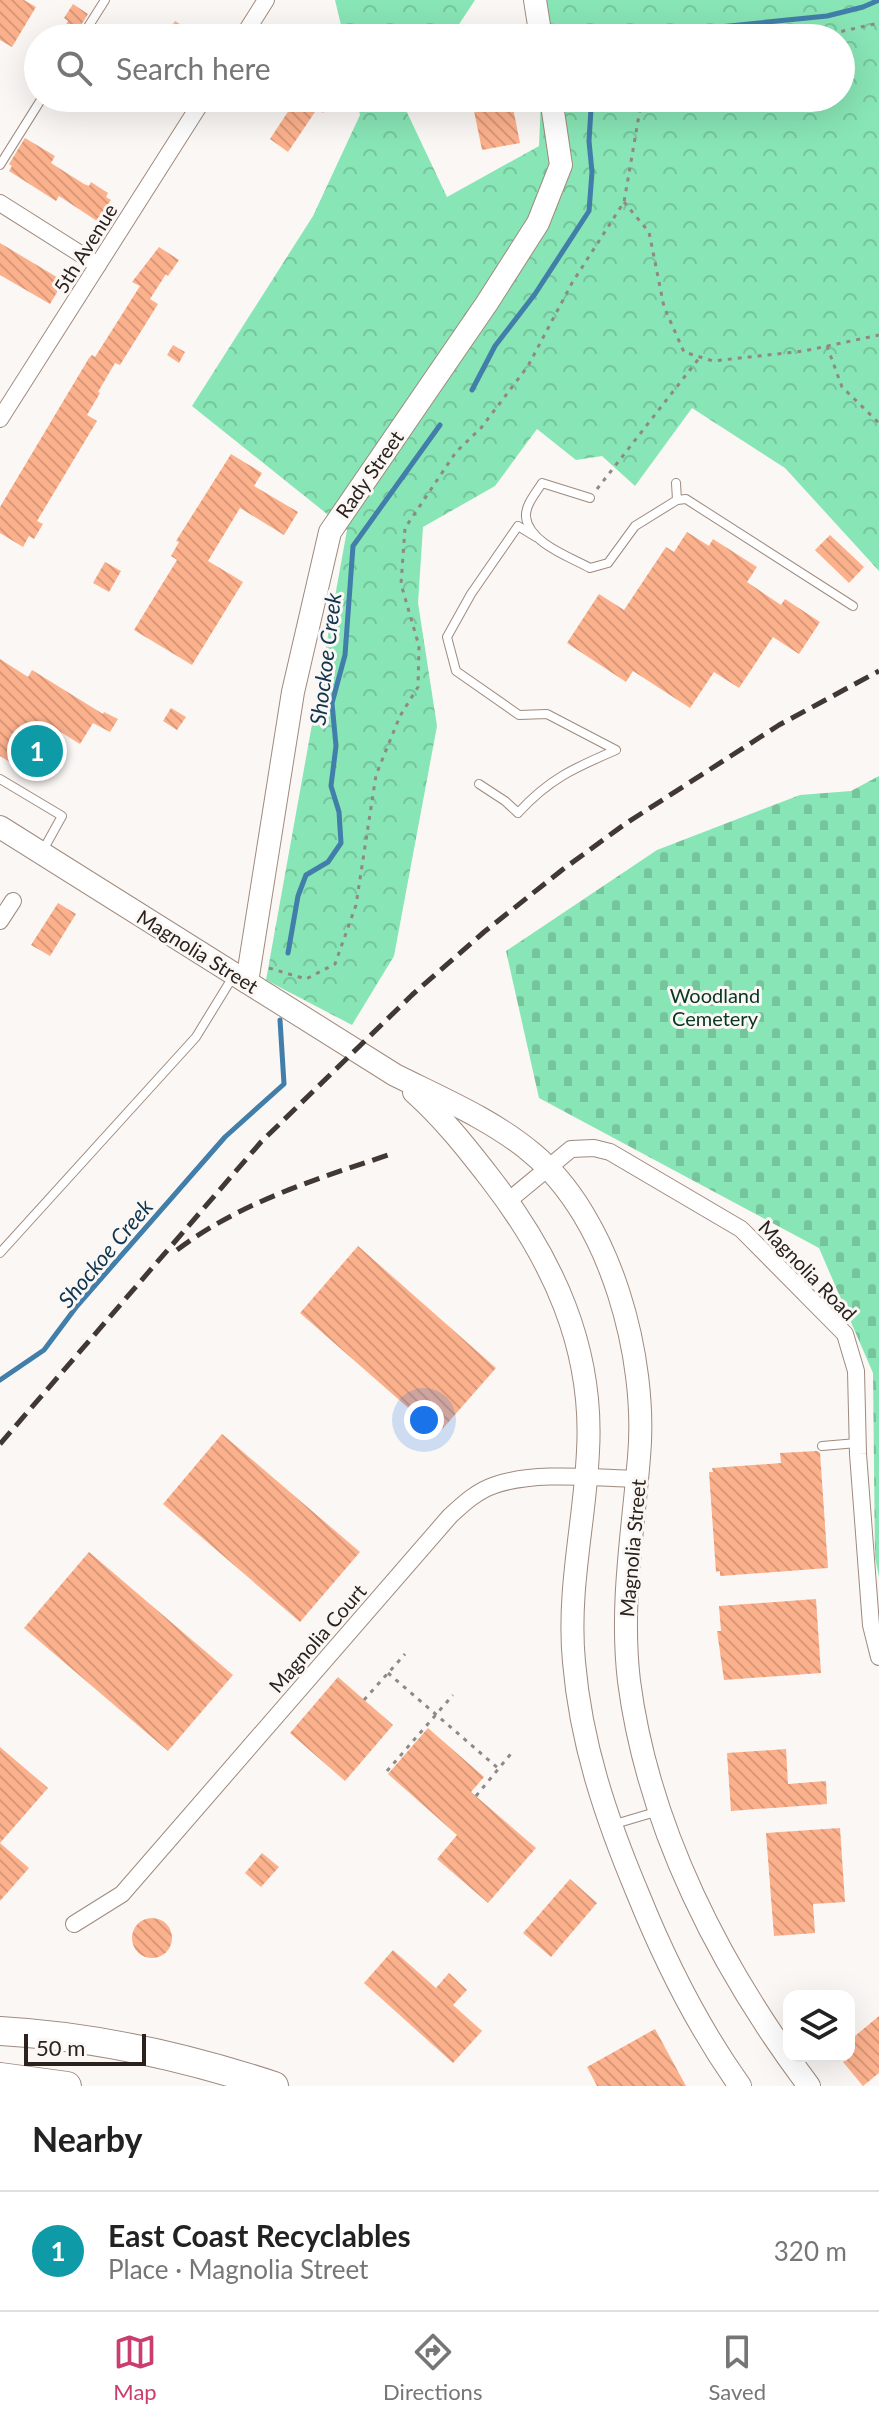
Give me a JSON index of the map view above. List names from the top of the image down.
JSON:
{
  "streets": {
    "main road": ["Rady Street", "Magnolia Street"],
    "street": ["5th Avenue", "Magnolia Road", "Magnolia Court"]
  },
  "crossings": [
    ["Rady Street", "Magnolia Street"],
    ["Magnolia Street", "Magnolia Road"],
    ["Magnolia Street", "Magnolia Court"]
  ],
  "water": ["Shockoe Creek"],
  "parks": ["Woodland Cemetery"],
  "scale_bar": "50 m",
  "page": {
    "search": "Search here",
    "pins": "1",
    "scale": "50 m",
    "heading": "Nearby",
    "list": [
      {
        "mark": "1",
        "name": "East Coast Recyclables",
        "note": "Place · Magnolia Street",
        "value": "320 m"
      }
    ],
    "nav": ["Map", "Directions", "Saved"]
  }
}
